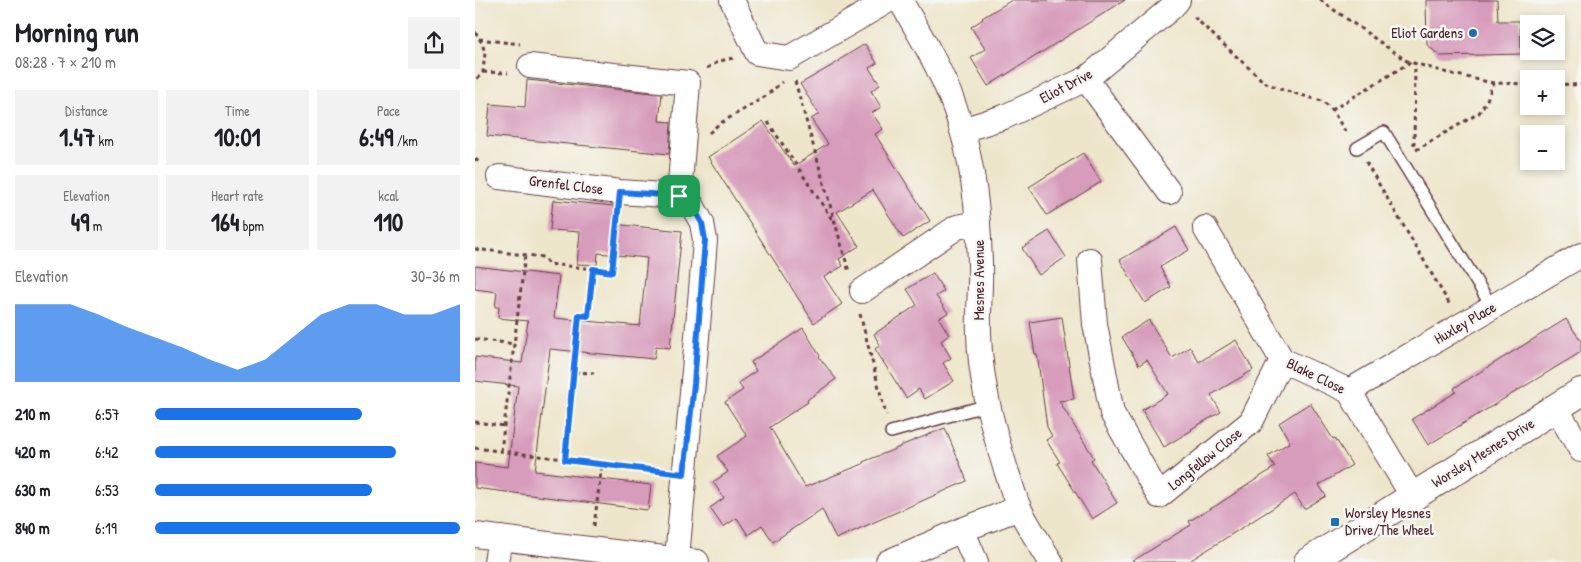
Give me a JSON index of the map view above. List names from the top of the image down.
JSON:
{
  "streets": {
    "street": [
      "Eliot Drive",
      "Grenfel Close",
      "Mesnes Avenue",
      "Huxley Place",
      "Blake Close",
      "Worsley Mesnes Drive",
      "Longfellow Close"
    ]
  },
  "crossings": [
    ["Eliot Drive", "Mesnes Avenue"],
    ["Huxley Place", "Blake Close"],
    ["Blake Close", "Worsley Mesnes Drive"],
    ["Blake Close", "Longfellow Close"]
  ],
  "places": {
    "other": ["Eliot Gardens"],
    "transit": ["Worsley Mesnes Drive/The Wheel"]
  },
  "page": {
    "heading": ["Morning run", "08:28 · 7 × 210 m"],
    "map_buttons": ["+", "−"],
    "stats": [
      ["Distance", "1.47 km"],
      ["Time", "10:01"],
      ["Pace", "6:49 /km"],
      ["Elevation", "49 m"],
      ["Heart rate", "164 bpm"],
      ["kcal", "110"]
    ],
    "chart": ["Elevation", "30–36 m"],
    "list": [
      {
        "name": "210 m",
        "note": "6:57"
      },
      {
        "name": "420 m",
        "note": "6:42"
      },
      {
        "name": "630 m",
        "note": "6:53"
      },
      {
        "name": "840 m",
        "note": "6:19"
      }
    ]
  }
}
